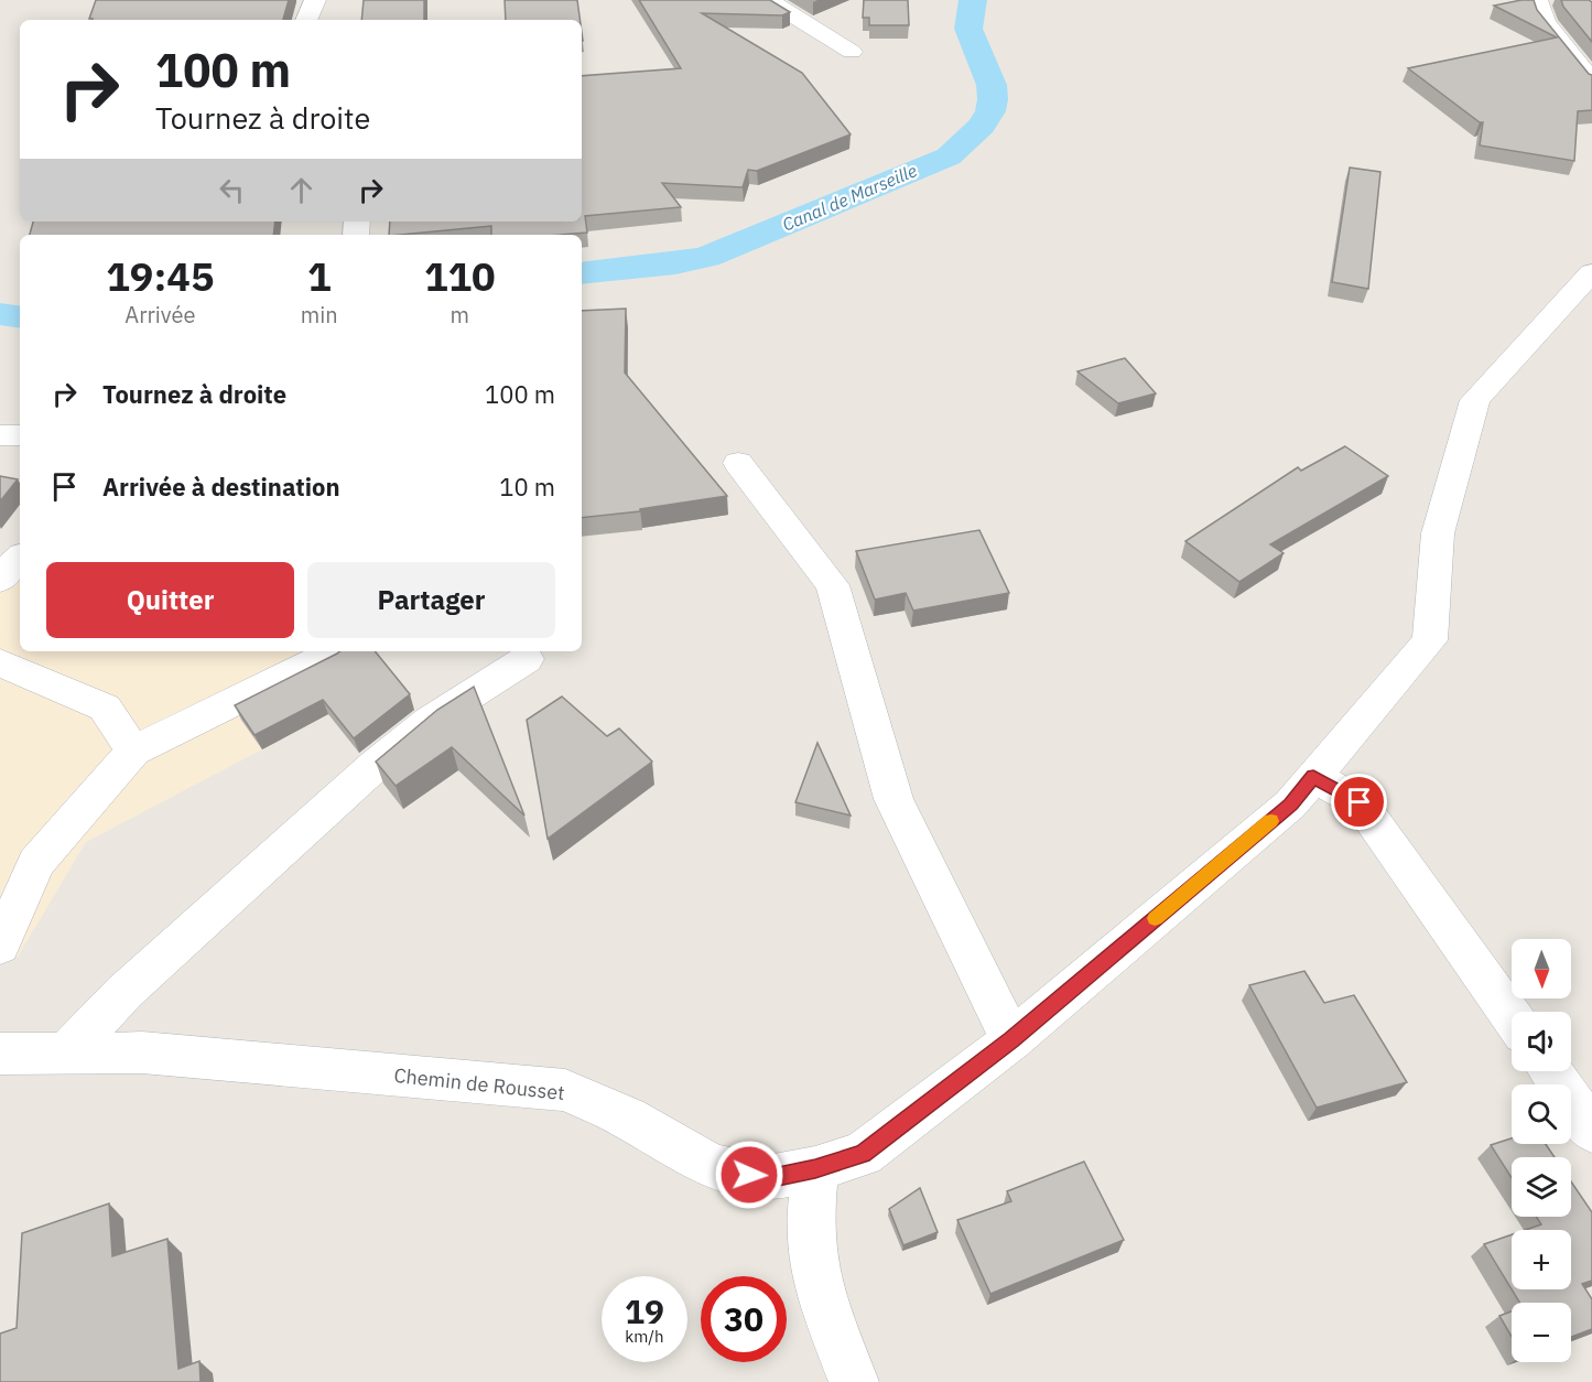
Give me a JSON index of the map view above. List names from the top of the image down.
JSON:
{
  "streets": {
    "street": ["Chemin de Rousset"]
  },
  "water": ["Canal de Marseille"],
  "north": "bottom",
  "page": {
    "turn": ["100 m", "Tournez à droite"],
    "eta": [
      "19:45",
      "Arrivée",
      "1",
      "min",
      "110",
      "m"
    ],
    "list": [
      {
        "name": "Tournez à droite",
        "value": "100 m"
      },
      {
        "name": "Arrivée à destination",
        "value": "10 m"
      }
    ],
    "buttons": ["Quitter", "Partager"],
    "map_buttons": ["+", "−"],
    "speed": "19 km/h",
    "limit": "30"
  }
}
